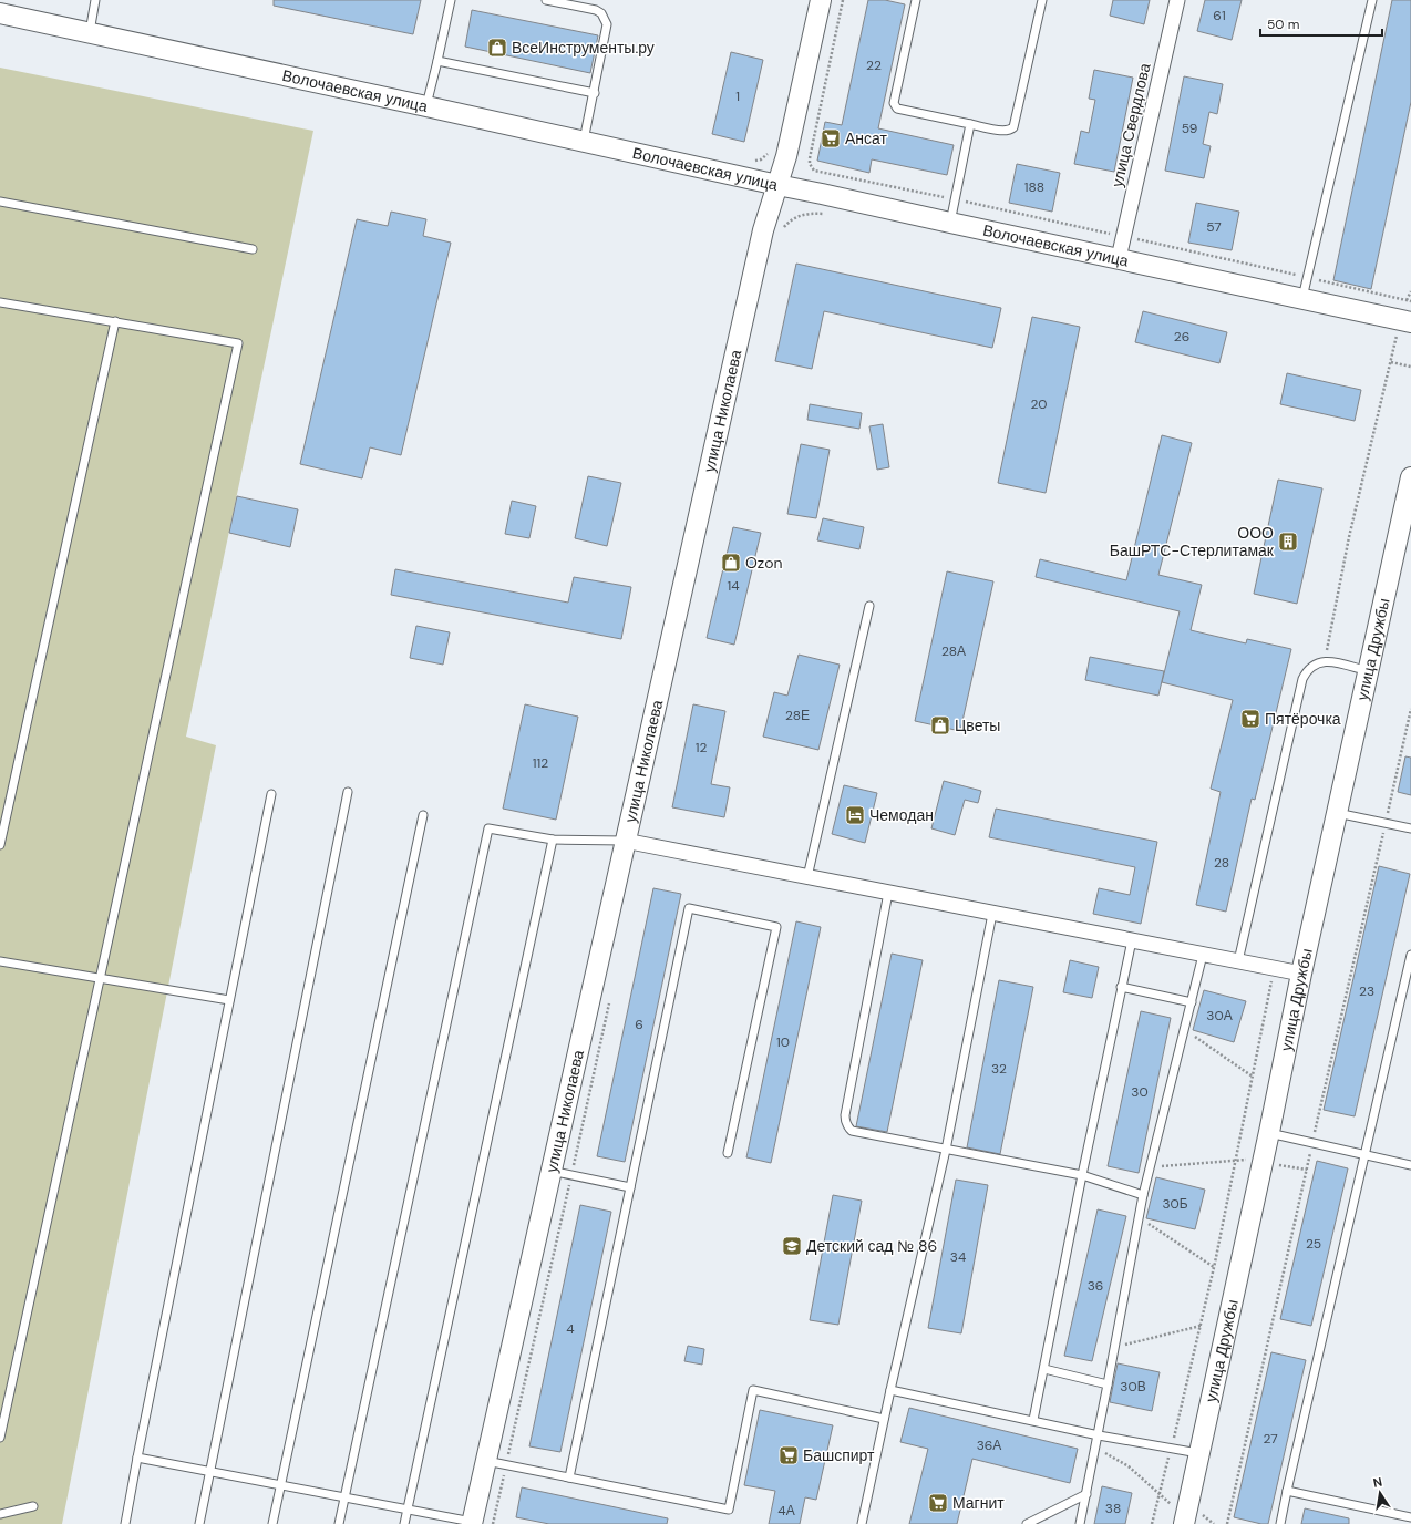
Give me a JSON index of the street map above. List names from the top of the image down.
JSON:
{
  "streets": {
    "main road": ["Волочаевская улица", "улица Николаева", "улица Дружбы"],
    "street": ["улица Свердлова"]
  },
  "crossings": [
    ["Волочаевская улица", "улица Свердлова"],
    ["Волочаевская улица", "улица Николаева"]
  ],
  "places": {
    "shop": ["ВсеИнструменты.ру", "Ozon", "Цветы"],
    "supermarket": [
      "Ансат",
      "Пятёрочка",
      "Башспирт",
      "Магнит"
    ],
    "building": ["ООО БашРТС-Стерлитамак"],
    "hotel": ["Чемодан"],
    "school or university": ["Детский сад № 86"]
  },
  "house_numbers": [
    "61",
    "22",
    "1",
    "59",
    "188",
    "57",
    "26",
    "20",
    "14",
    "28А",
    "28Е",
    "12",
    "112",
    "28",
    "23",
    "30А",
    "6",
    "10",
    "32",
    "30",
    "30Б",
    "25",
    "34",
    "36",
    "4",
    "30В",
    "27",
    "36А",
    "38",
    "4А"
  ],
  "scale_bar": "50 m",
  "north": "top"
}
